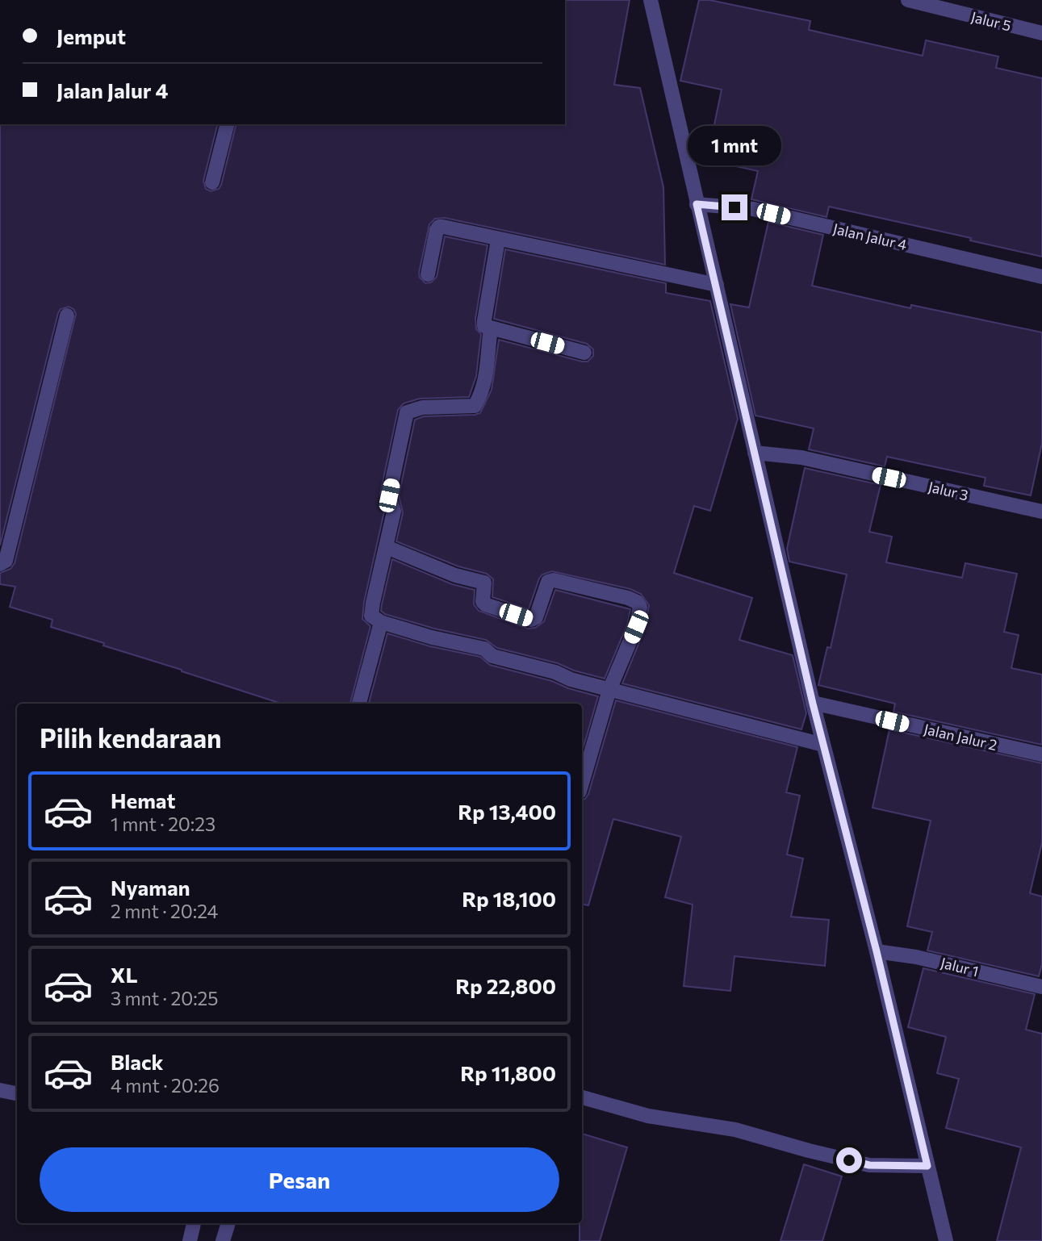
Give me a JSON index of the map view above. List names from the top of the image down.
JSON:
{
  "streets": {
    "street": [
      "Jalur 5",
      "Jalan Jalur 4",
      "Jalur 3",
      "Jalan Jalur 2",
      "Jalur 1"
    ]
  },
  "page": {
    "banner": ["Jemput", "Jalan Jalur 4"],
    "bubble": "1 mnt",
    "heading": "Pilih kendaraan",
    "list": [
      {
        "name": "Hemat",
        "note": "1 mnt · 20:23",
        "value": "Rp 13,400"
      },
      {
        "name": "Nyaman",
        "note": "2 mnt · 20:24",
        "value": "Rp 18,100"
      },
      {
        "name": "XL",
        "note": "3 mnt · 20:25",
        "value": "Rp 22,800"
      },
      {
        "name": "Black",
        "note": "4 mnt · 20:26",
        "value": "Rp 11,800"
      }
    ],
    "buttons": "Pesan"
  }
}
